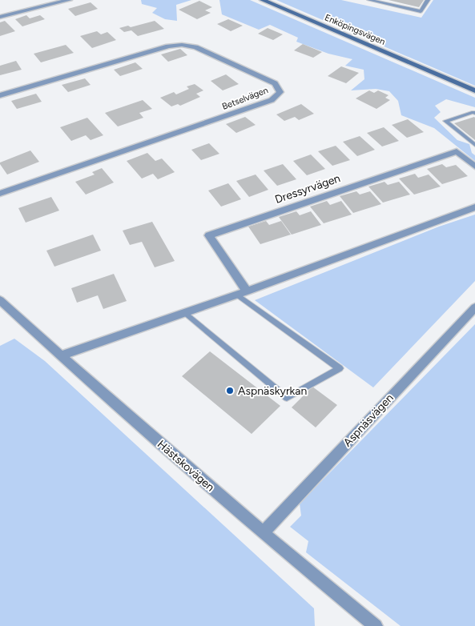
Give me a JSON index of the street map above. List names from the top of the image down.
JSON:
{
  "streets": {
    "street": [
      "Enköpingsvägen",
      "Betselvägen",
      "Dressyrvägen",
      "Aspnäsvägen",
      "Hästskovägen"
    ]
  },
  "crossings": [
    ["Aspnäsvägen", "Hästskovägen"]
  ],
  "places": ["Aspnäskyrkan"]
}
